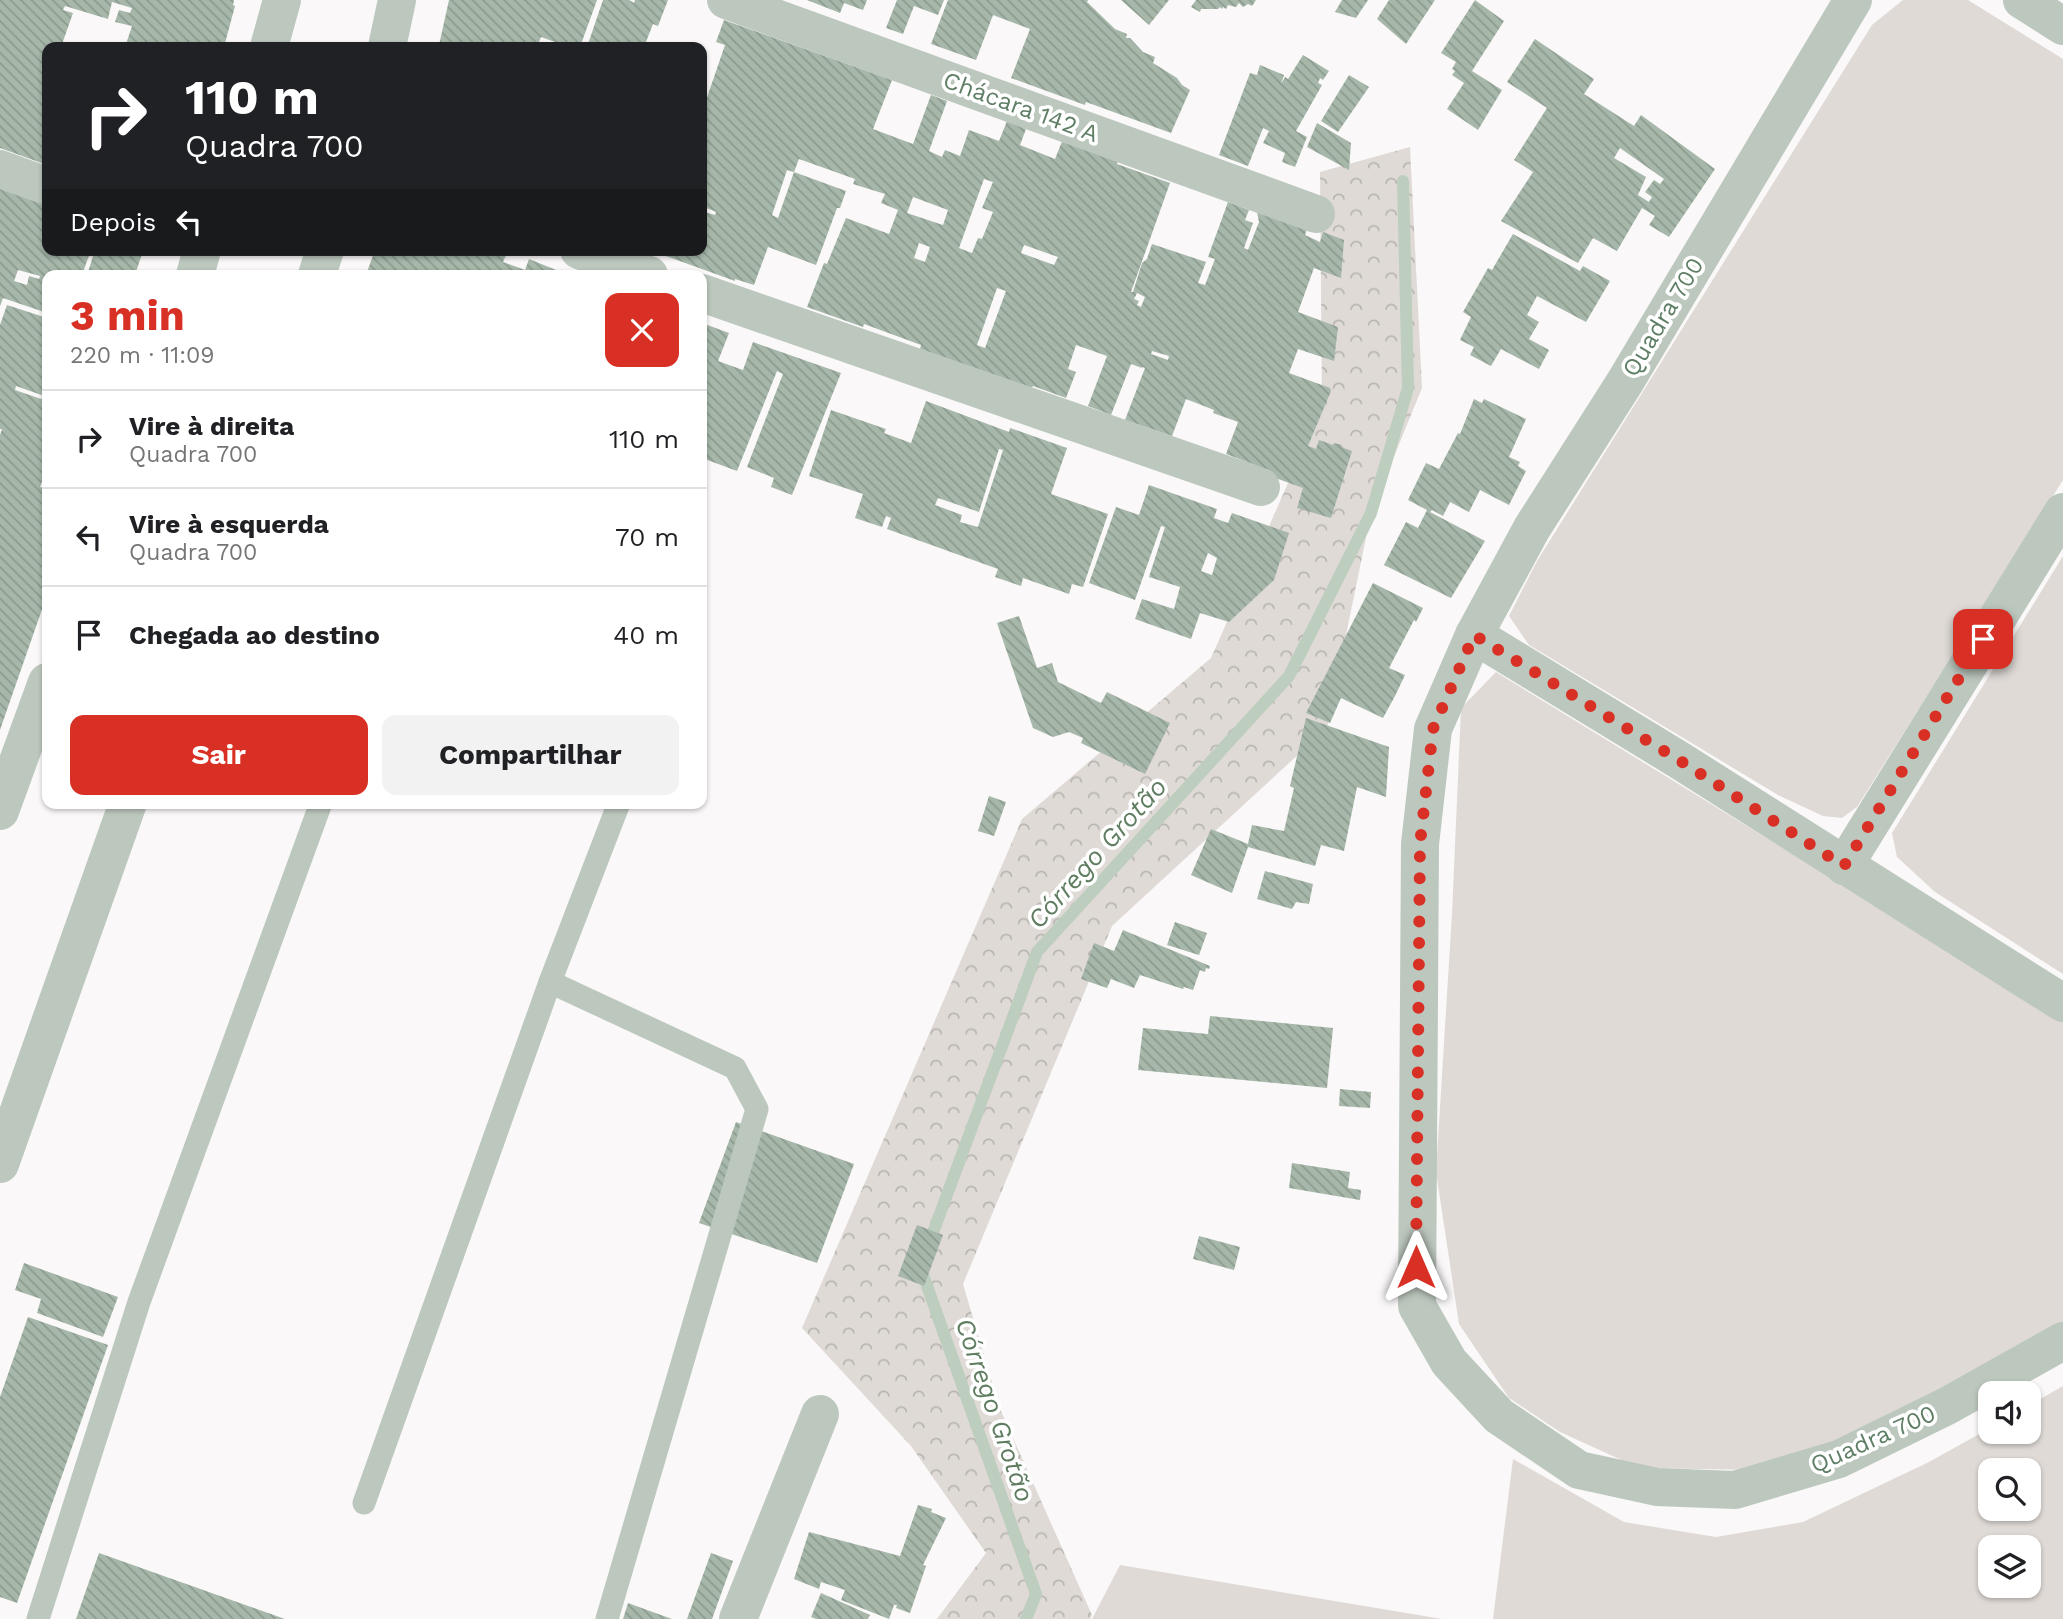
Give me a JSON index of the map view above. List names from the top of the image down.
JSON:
{
  "streets": {
    "street": ["Chácara 142 A", "Quadra 700"]
  },
  "water": ["Córrego Grotão"],
  "page": {
    "turn": ["110 m", "Quadra 700"],
    "then": "Depois",
    "heading": ["3 min", "220 m · 11:09"],
    "list": [
      {
        "name": "Vire à direita",
        "note": "Quadra 700",
        "value": "110 m"
      },
      {
        "name": "Vire à esquerda",
        "note": "Quadra 700",
        "value": "70 m"
      },
      {
        "name": "Chegada ao destino",
        "value": "40 m"
      }
    ],
    "buttons": ["Sair", "Compartilhar"]
  }
}
